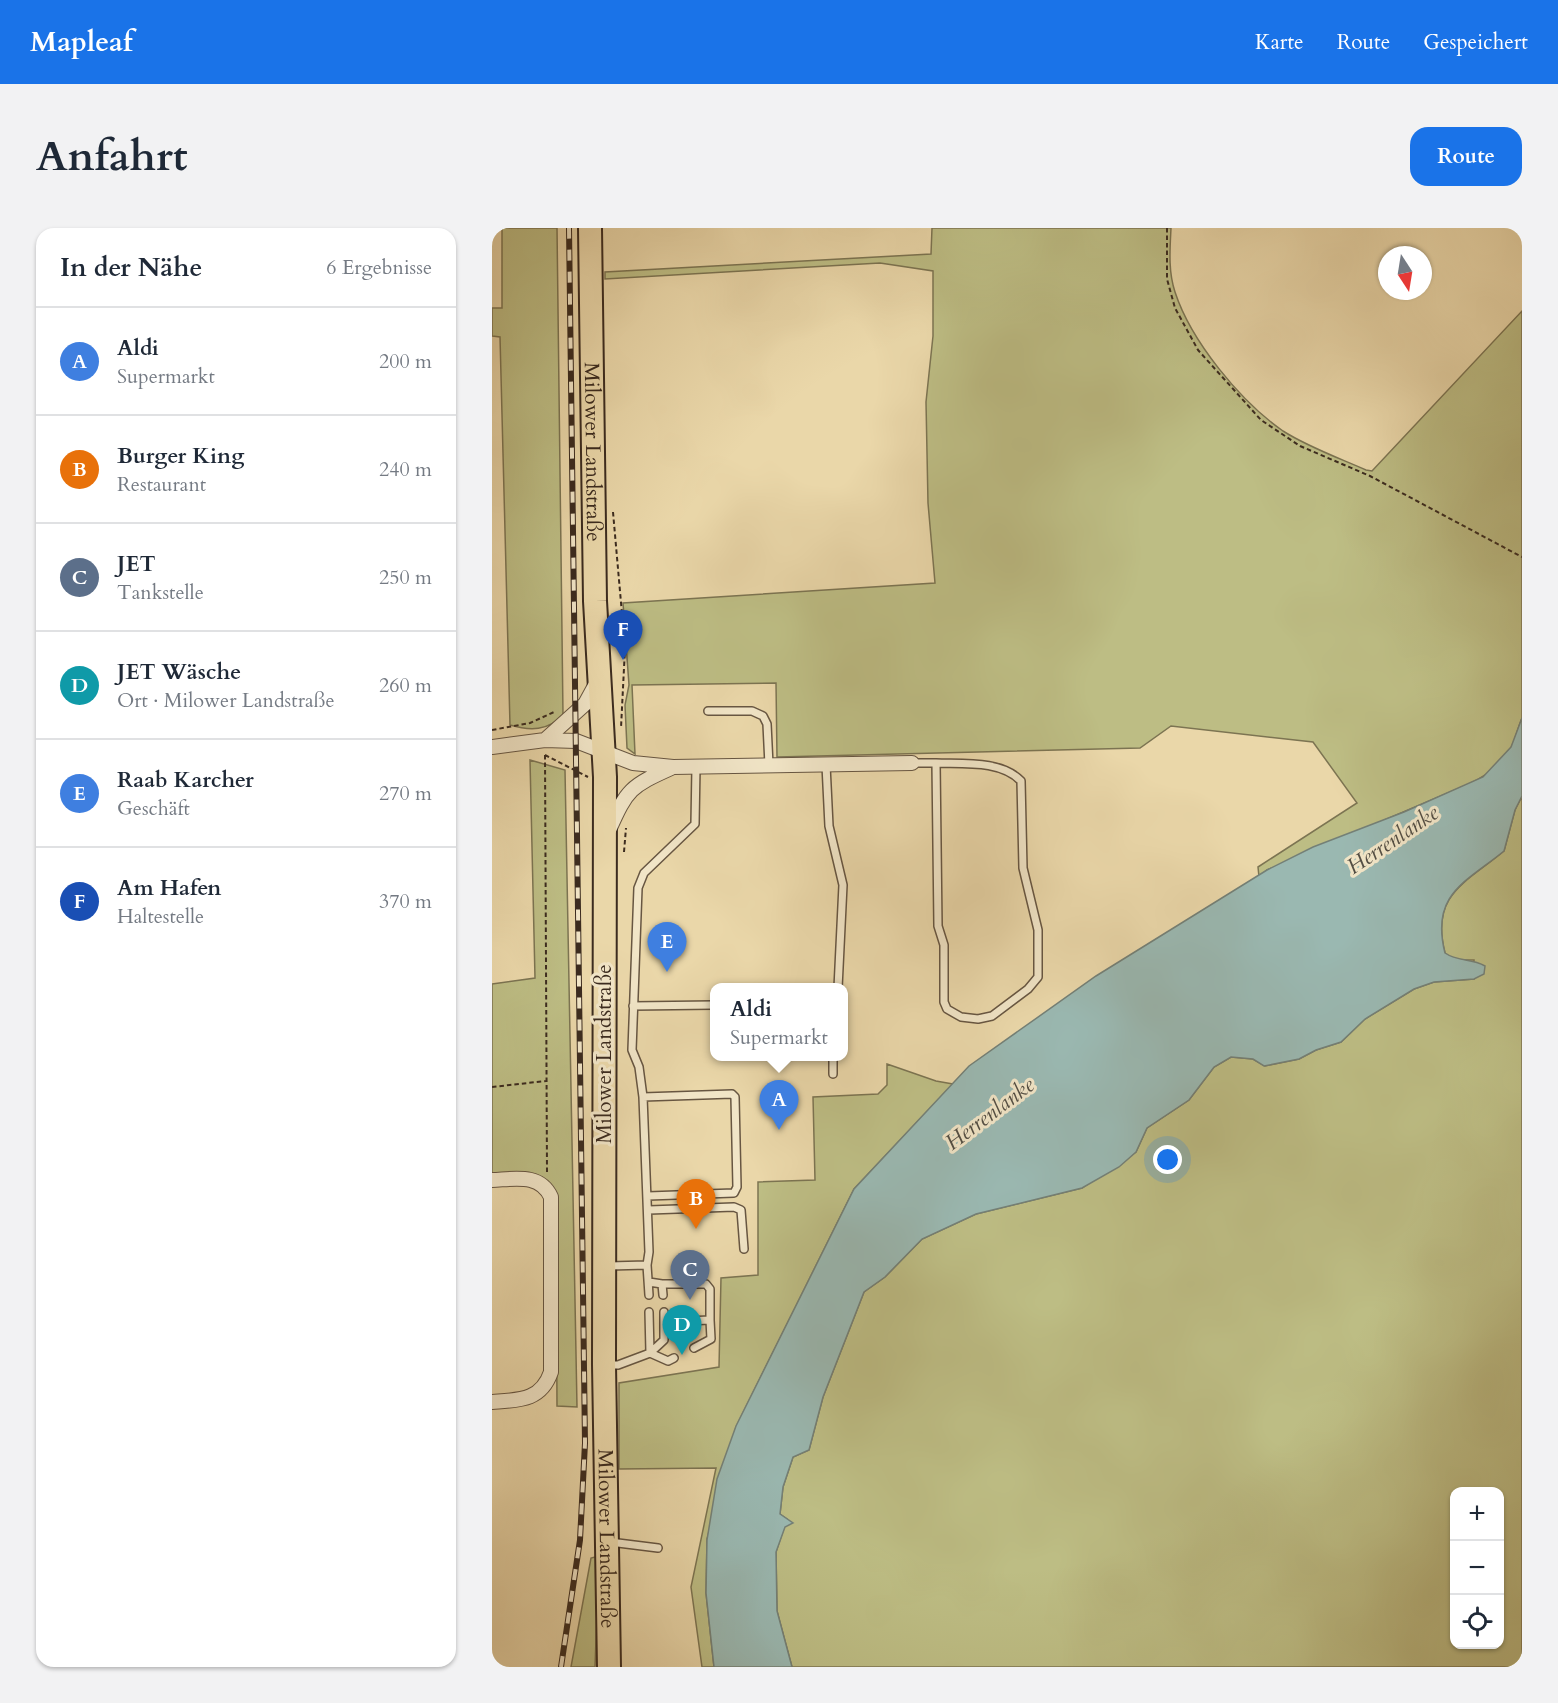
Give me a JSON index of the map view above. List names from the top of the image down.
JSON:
{
  "streets": {
    "main road": ["Milower Landstraße"]
  },
  "water": ["Herrenlanke"],
  "north": "bottom",
  "page": {
    "header": "Mapleaf",
    "nav": ["Karte", "Route", "Gespeichert"],
    "buttons": "Route",
    "title": "Anfahrt",
    "heading": ["In der Nähe", "6 Ergebnisse"],
    "list": [
      {
        "mark": "A",
        "name": "Aldi",
        "note": "Supermarkt",
        "value": "200 m"
      },
      {
        "mark": "B",
        "name": "Burger King",
        "note": "Restaurant",
        "value": "240 m"
      },
      {
        "mark": "C",
        "name": "JET",
        "note": "Tankstelle",
        "value": "250 m"
      },
      {
        "mark": "D",
        "name": "JET Wäsche",
        "note": "Ort · Milower Landstraße",
        "value": "260 m"
      },
      {
        "mark": "E",
        "name": "Raab Karcher",
        "note": "Geschäft",
        "value": "270 m"
      },
      {
        "mark": "F",
        "name": "Am Hafen",
        "note": "Haltestelle",
        "value": "370 m"
      }
    ],
    "pins": [
      "F",
      "E",
      "A",
      "B",
      "C",
      "D"
    ],
    "popup": ["Aldi", "Supermarkt"],
    "map_buttons": ["+", "−"]
  }
}
